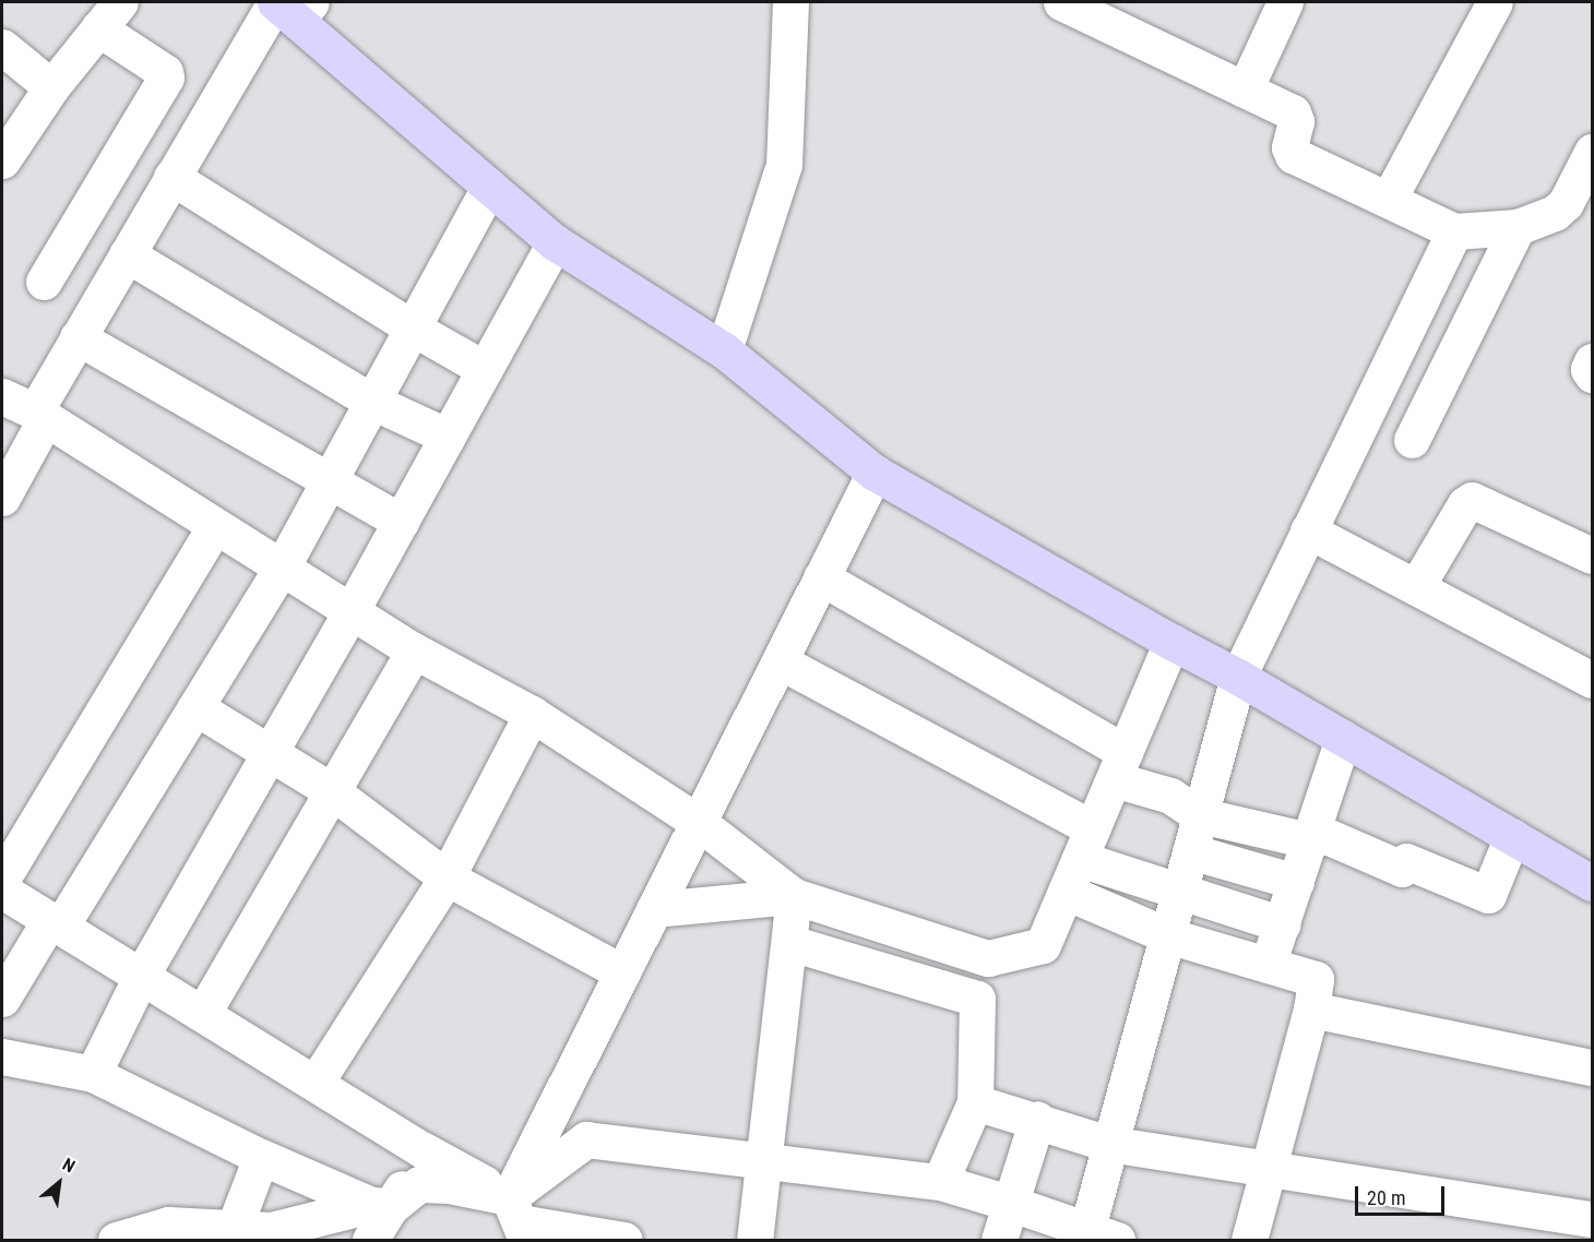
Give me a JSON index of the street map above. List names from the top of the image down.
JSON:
{
  "scale_bar": "20 m",
  "north": "top right"
}
